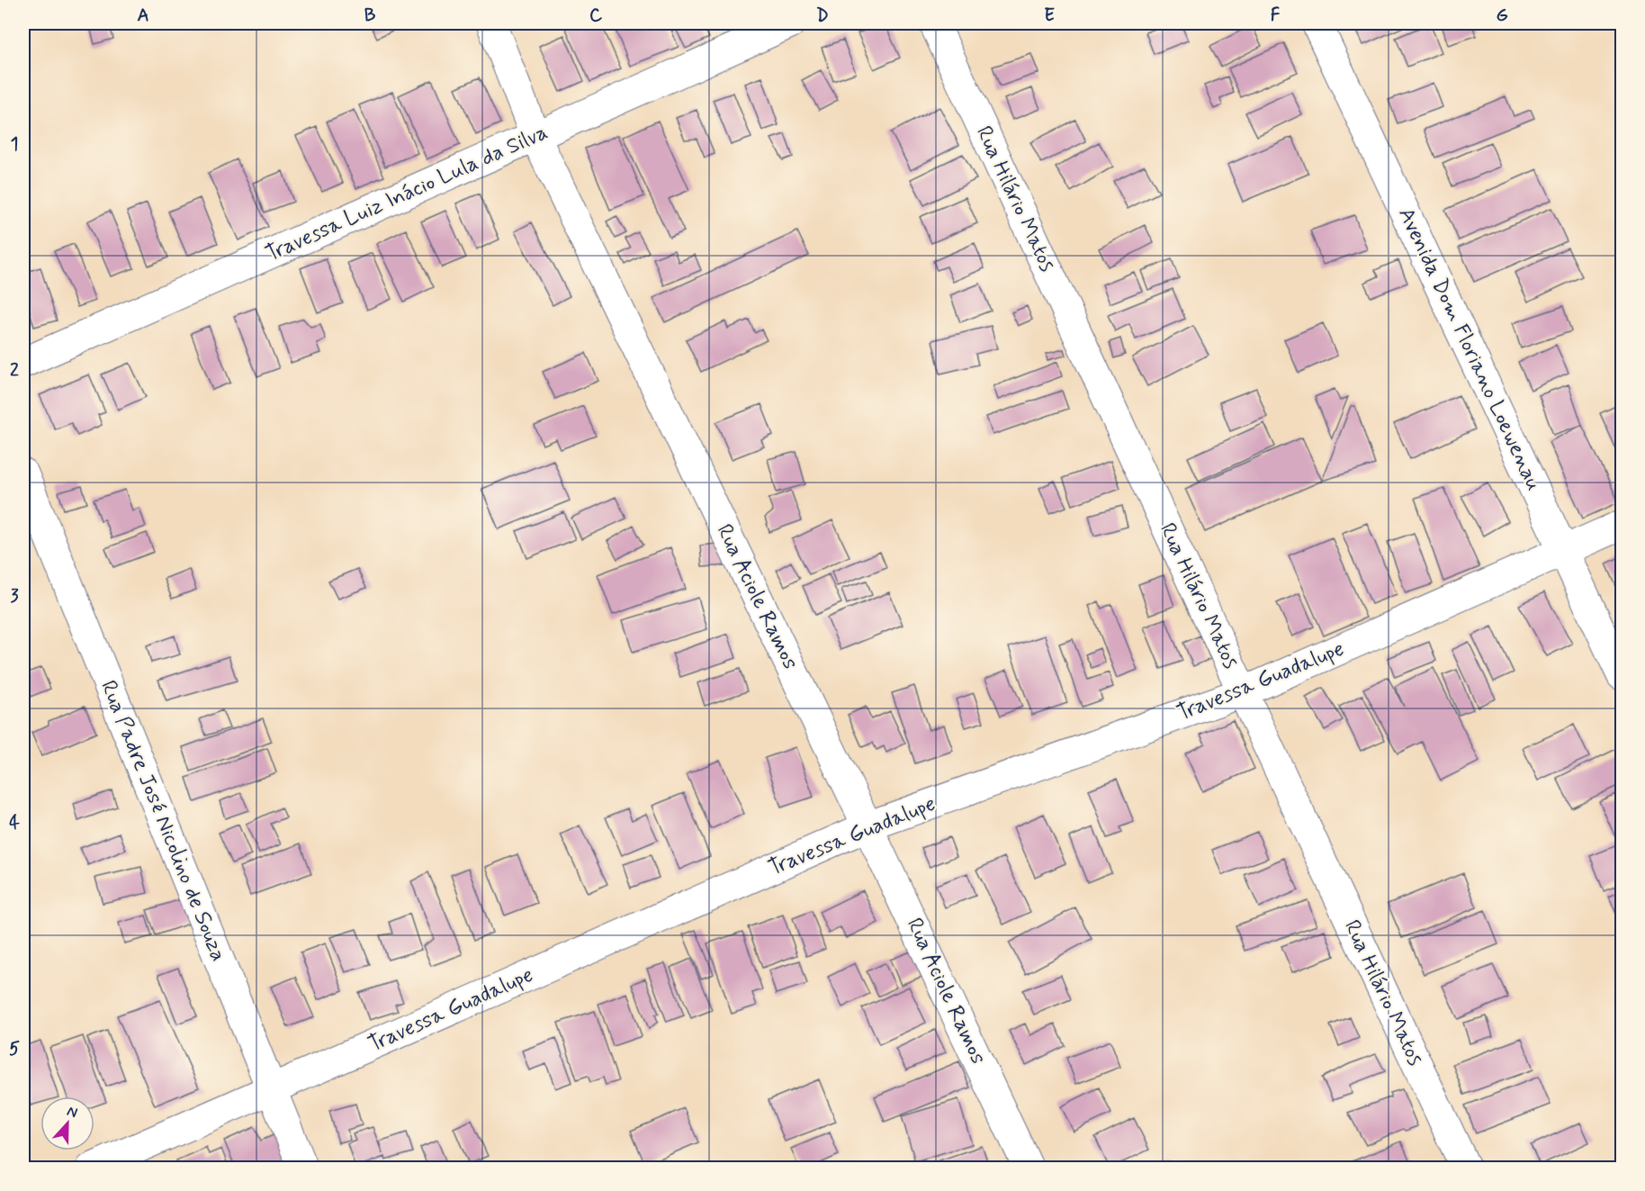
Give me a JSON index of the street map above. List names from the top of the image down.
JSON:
{
  "streets": {
    "street": [
      "Travessa Luiz Inácio Lula da Silva",
      "Rua Hilário Matos",
      "Avenida Dom Floriano Loewenau",
      "Rua Aciole Ramos",
      "Travessa Guadalupe",
      "Rua Padre José Nicolino de Souza"
    ]
  },
  "crossings": [
    ["Travessa Luiz Inácio Lula da Silva", "Rua Aciole Ramos"],
    ["Rua Hilário Matos", "Travessa Guadalupe"],
    ["Avenida Dom Floriano Loewenau", "Travessa Guadalupe"],
    ["Rua Aciole Ramos", "Travessa Guadalupe"],
    ["Travessa Guadalupe", "Rua Padre José Nicolino de Souza"]
  ],
  "north": "top",
  "grid": {
    "columns": [
      "A",
      "B",
      "C",
      "D",
      "E",
      "F",
      "G"
    ],
    "rows": [
      "1",
      "2",
      "3",
      "4",
      "5"
    ]
  }
}
